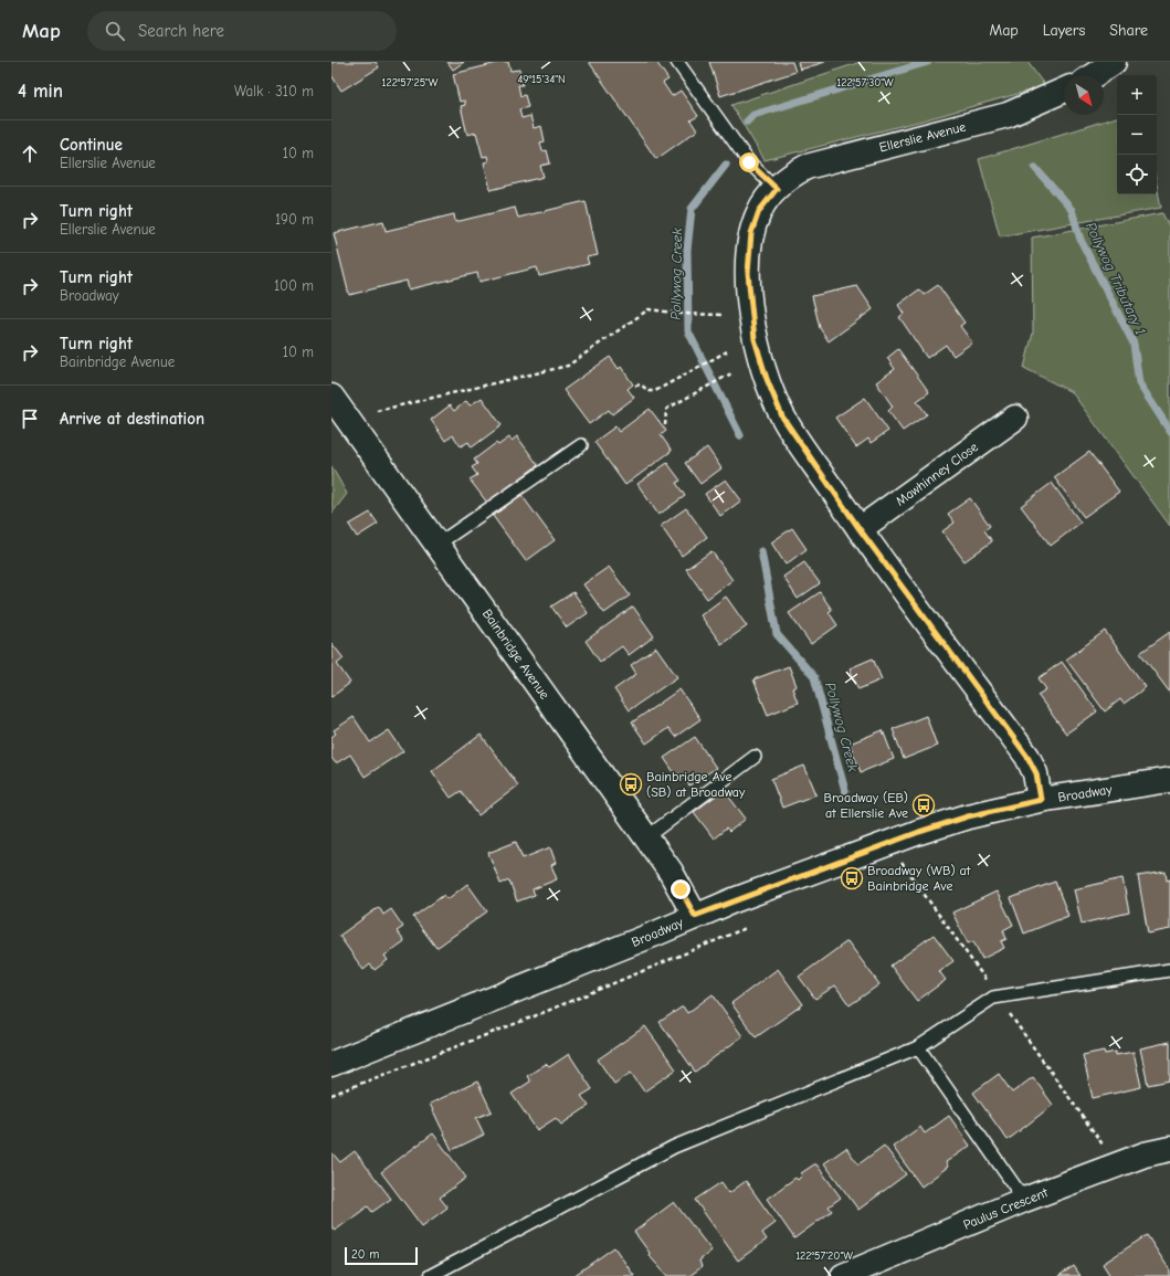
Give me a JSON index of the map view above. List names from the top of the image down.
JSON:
{
  "streets": {
    "street": [
      "Ellerslie Avenue",
      "Mawhinney Close",
      "Bainbridge Avenue",
      "Broadway",
      "Paulus Crescent"
    ]
  },
  "crossings": [
    ["Ellerslie Avenue", "Mawhinney Close"],
    ["Ellerslie Avenue", "Broadway"],
    ["Bainbridge Avenue", "Broadway"]
  ],
  "water": ["Pollywog Creek", "Pollywog Tributary 1"],
  "places": {
    "bus stop": ["Bainbridge Ave (SB) at Broadway", "Broadway (EB) at Ellerslie Ave", "Broadway (WB) at Bainbridge Ave"]
  },
  "scale_bar": "20 m",
  "north": "bottom right",
  "page": {
    "header": "Map",
    "search": "Search here",
    "nav": ["Map", "Layers", "Share"],
    "heading": ["4 min", "Walk · 310 m"],
    "map_buttons": ["+", "−"],
    "list": [
      ["Continue", "Ellerslie Avenue", "10 m"],
      ["Turn right", "Ellerslie Avenue", "190 m"],
      ["Turn right", "Broadway", "100 m"],
      ["Turn right", "Bainbridge Avenue", "10 m"],
      "Arrive at destination"
    ],
    "scale": "20 m"
  },
  "coordinates": [
    "49°15'34\"N",
    "122°57'25\"W",
    "122°57'30\"W",
    "122°57'20\"W"
  ]
}
